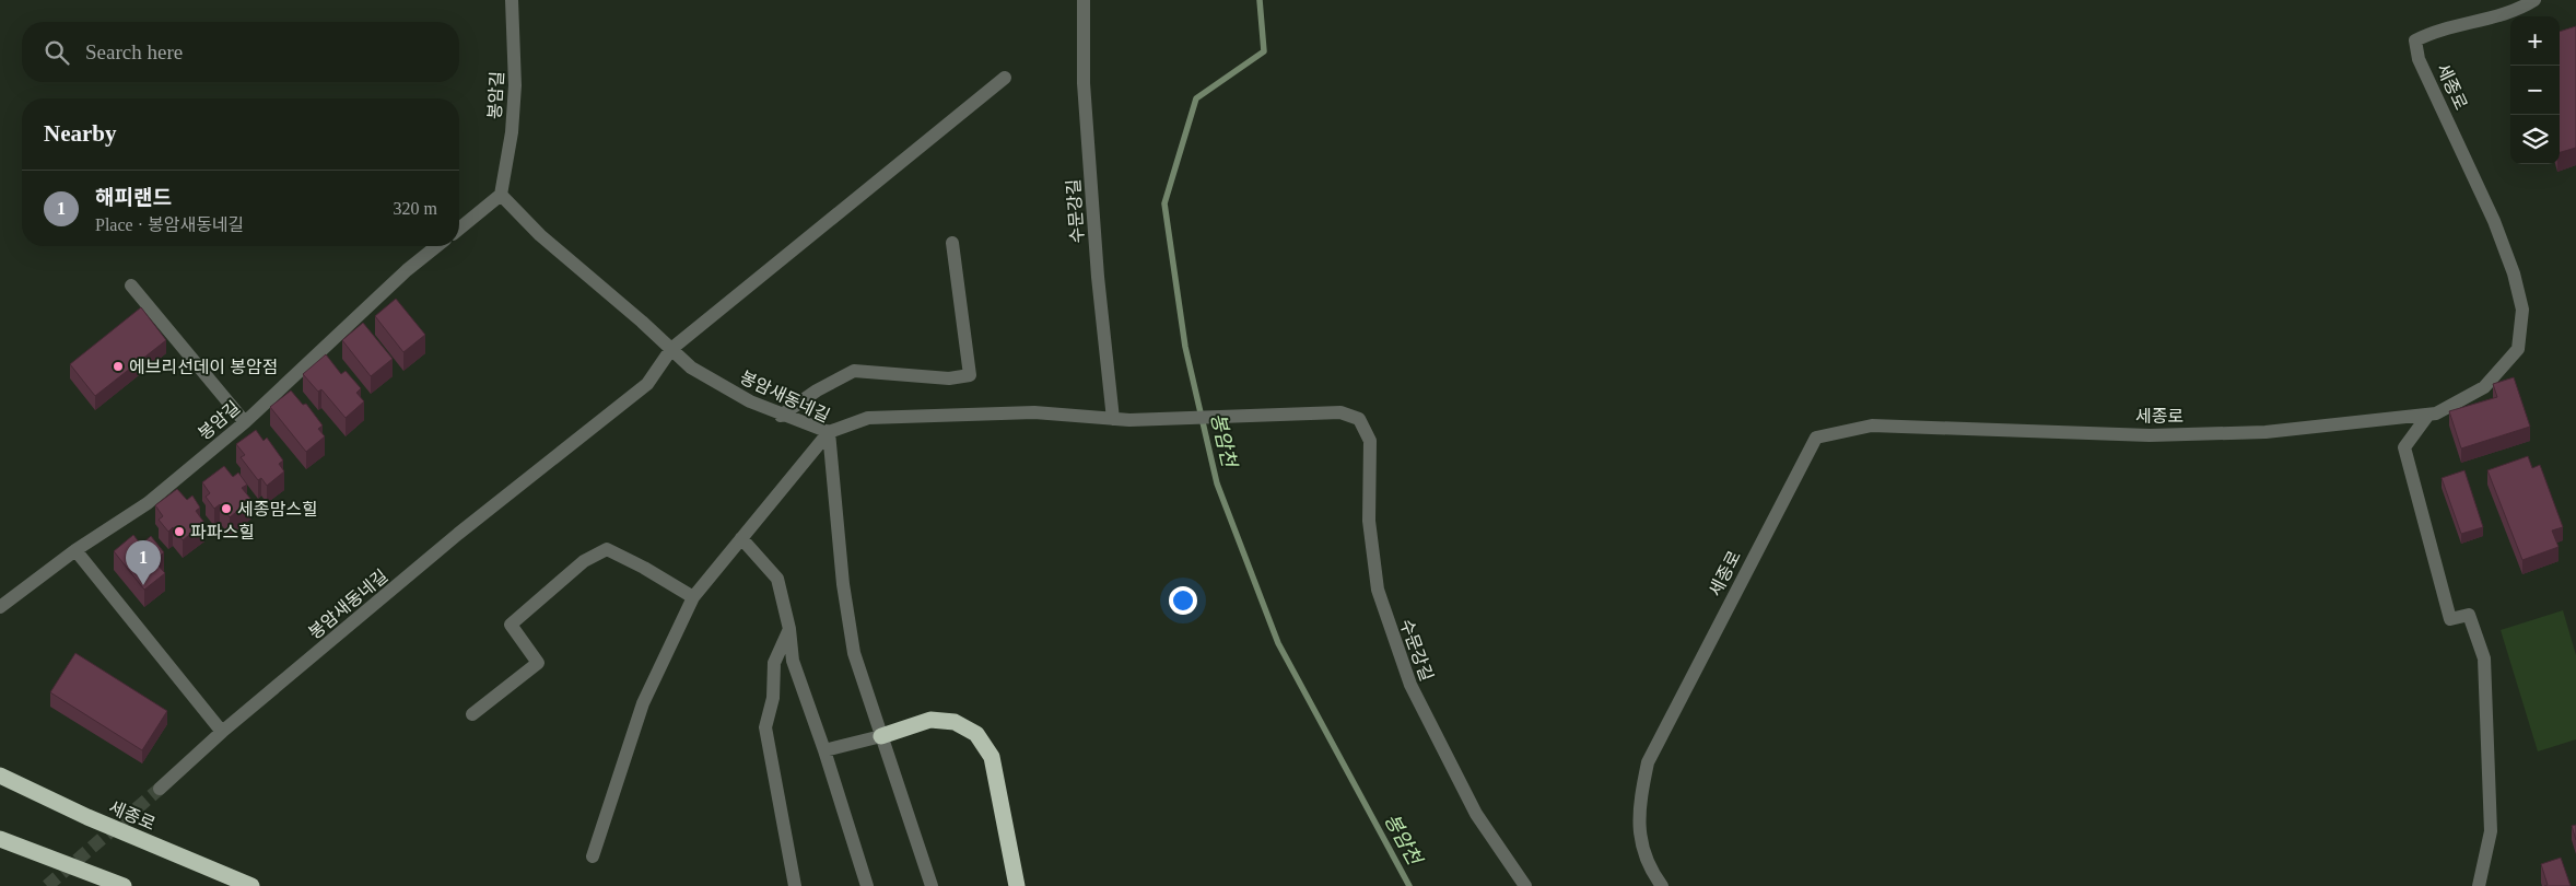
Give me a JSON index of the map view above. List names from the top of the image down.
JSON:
{
  "streets": {
    "highway": ["세종로"],
    "street": ["봉암길", "수문강길", "봉암새동네길"]
  },
  "crossings": [
    ["봉암길", "봉암새동네길"]
  ],
  "water": ["봉암천"],
  "places": ["에브리선데이 봉암점", "세종맘스힐", "파파스힐"],
  "page": {
    "map_buttons": ["+", "−"],
    "search": "Search here",
    "heading": "Nearby",
    "list": [
      {
        "mark": "1",
        "name": "해피랜드",
        "note": "Place · 봉암새동네길",
        "value": "320 m"
      }
    ],
    "pins": "1"
  }
}
